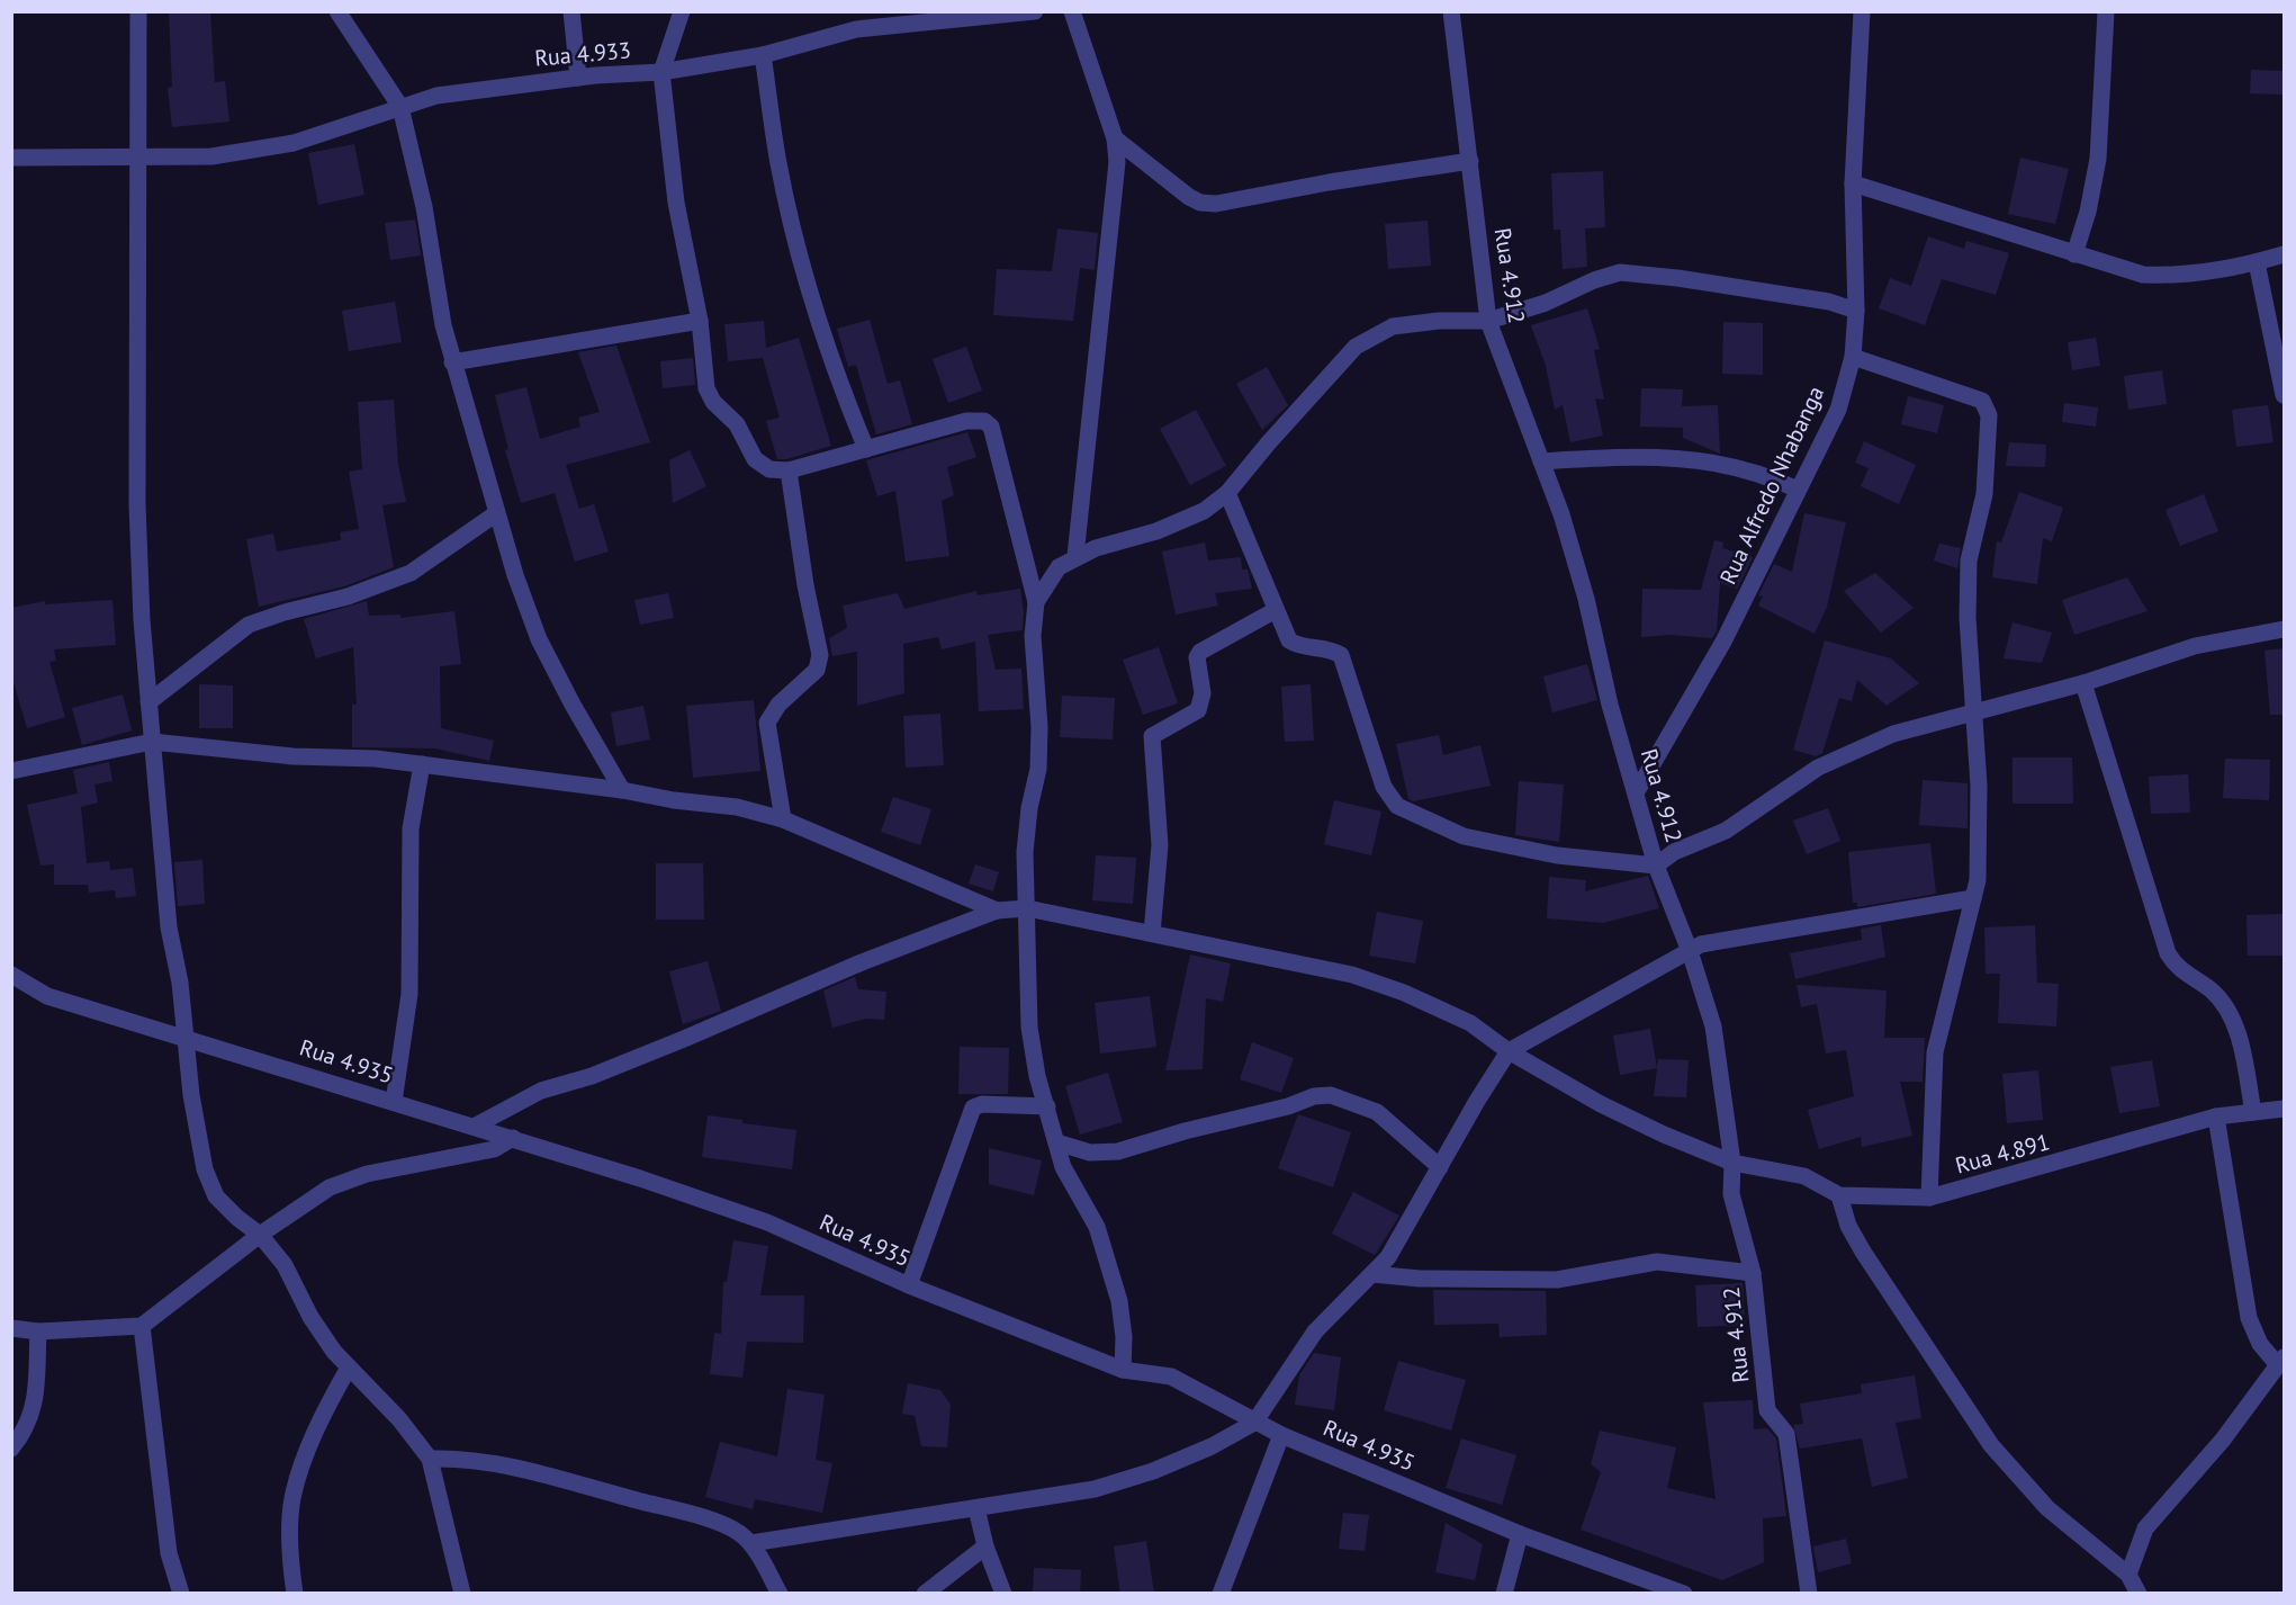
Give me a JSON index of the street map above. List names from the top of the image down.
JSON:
{
  "streets": {
    "street": [
      "Rua 4.933",
      "Rua 4.912",
      "Rua Alfredo Nhabanga",
      "Rua 4.935",
      "Rua 4.891"
    ]
  },
  "crossings": [
    ["Rua 4.912", "Rua Alfredo Nhabanga"],
    ["Rua 4.912", "Rua 4.891"]
  ]
}
